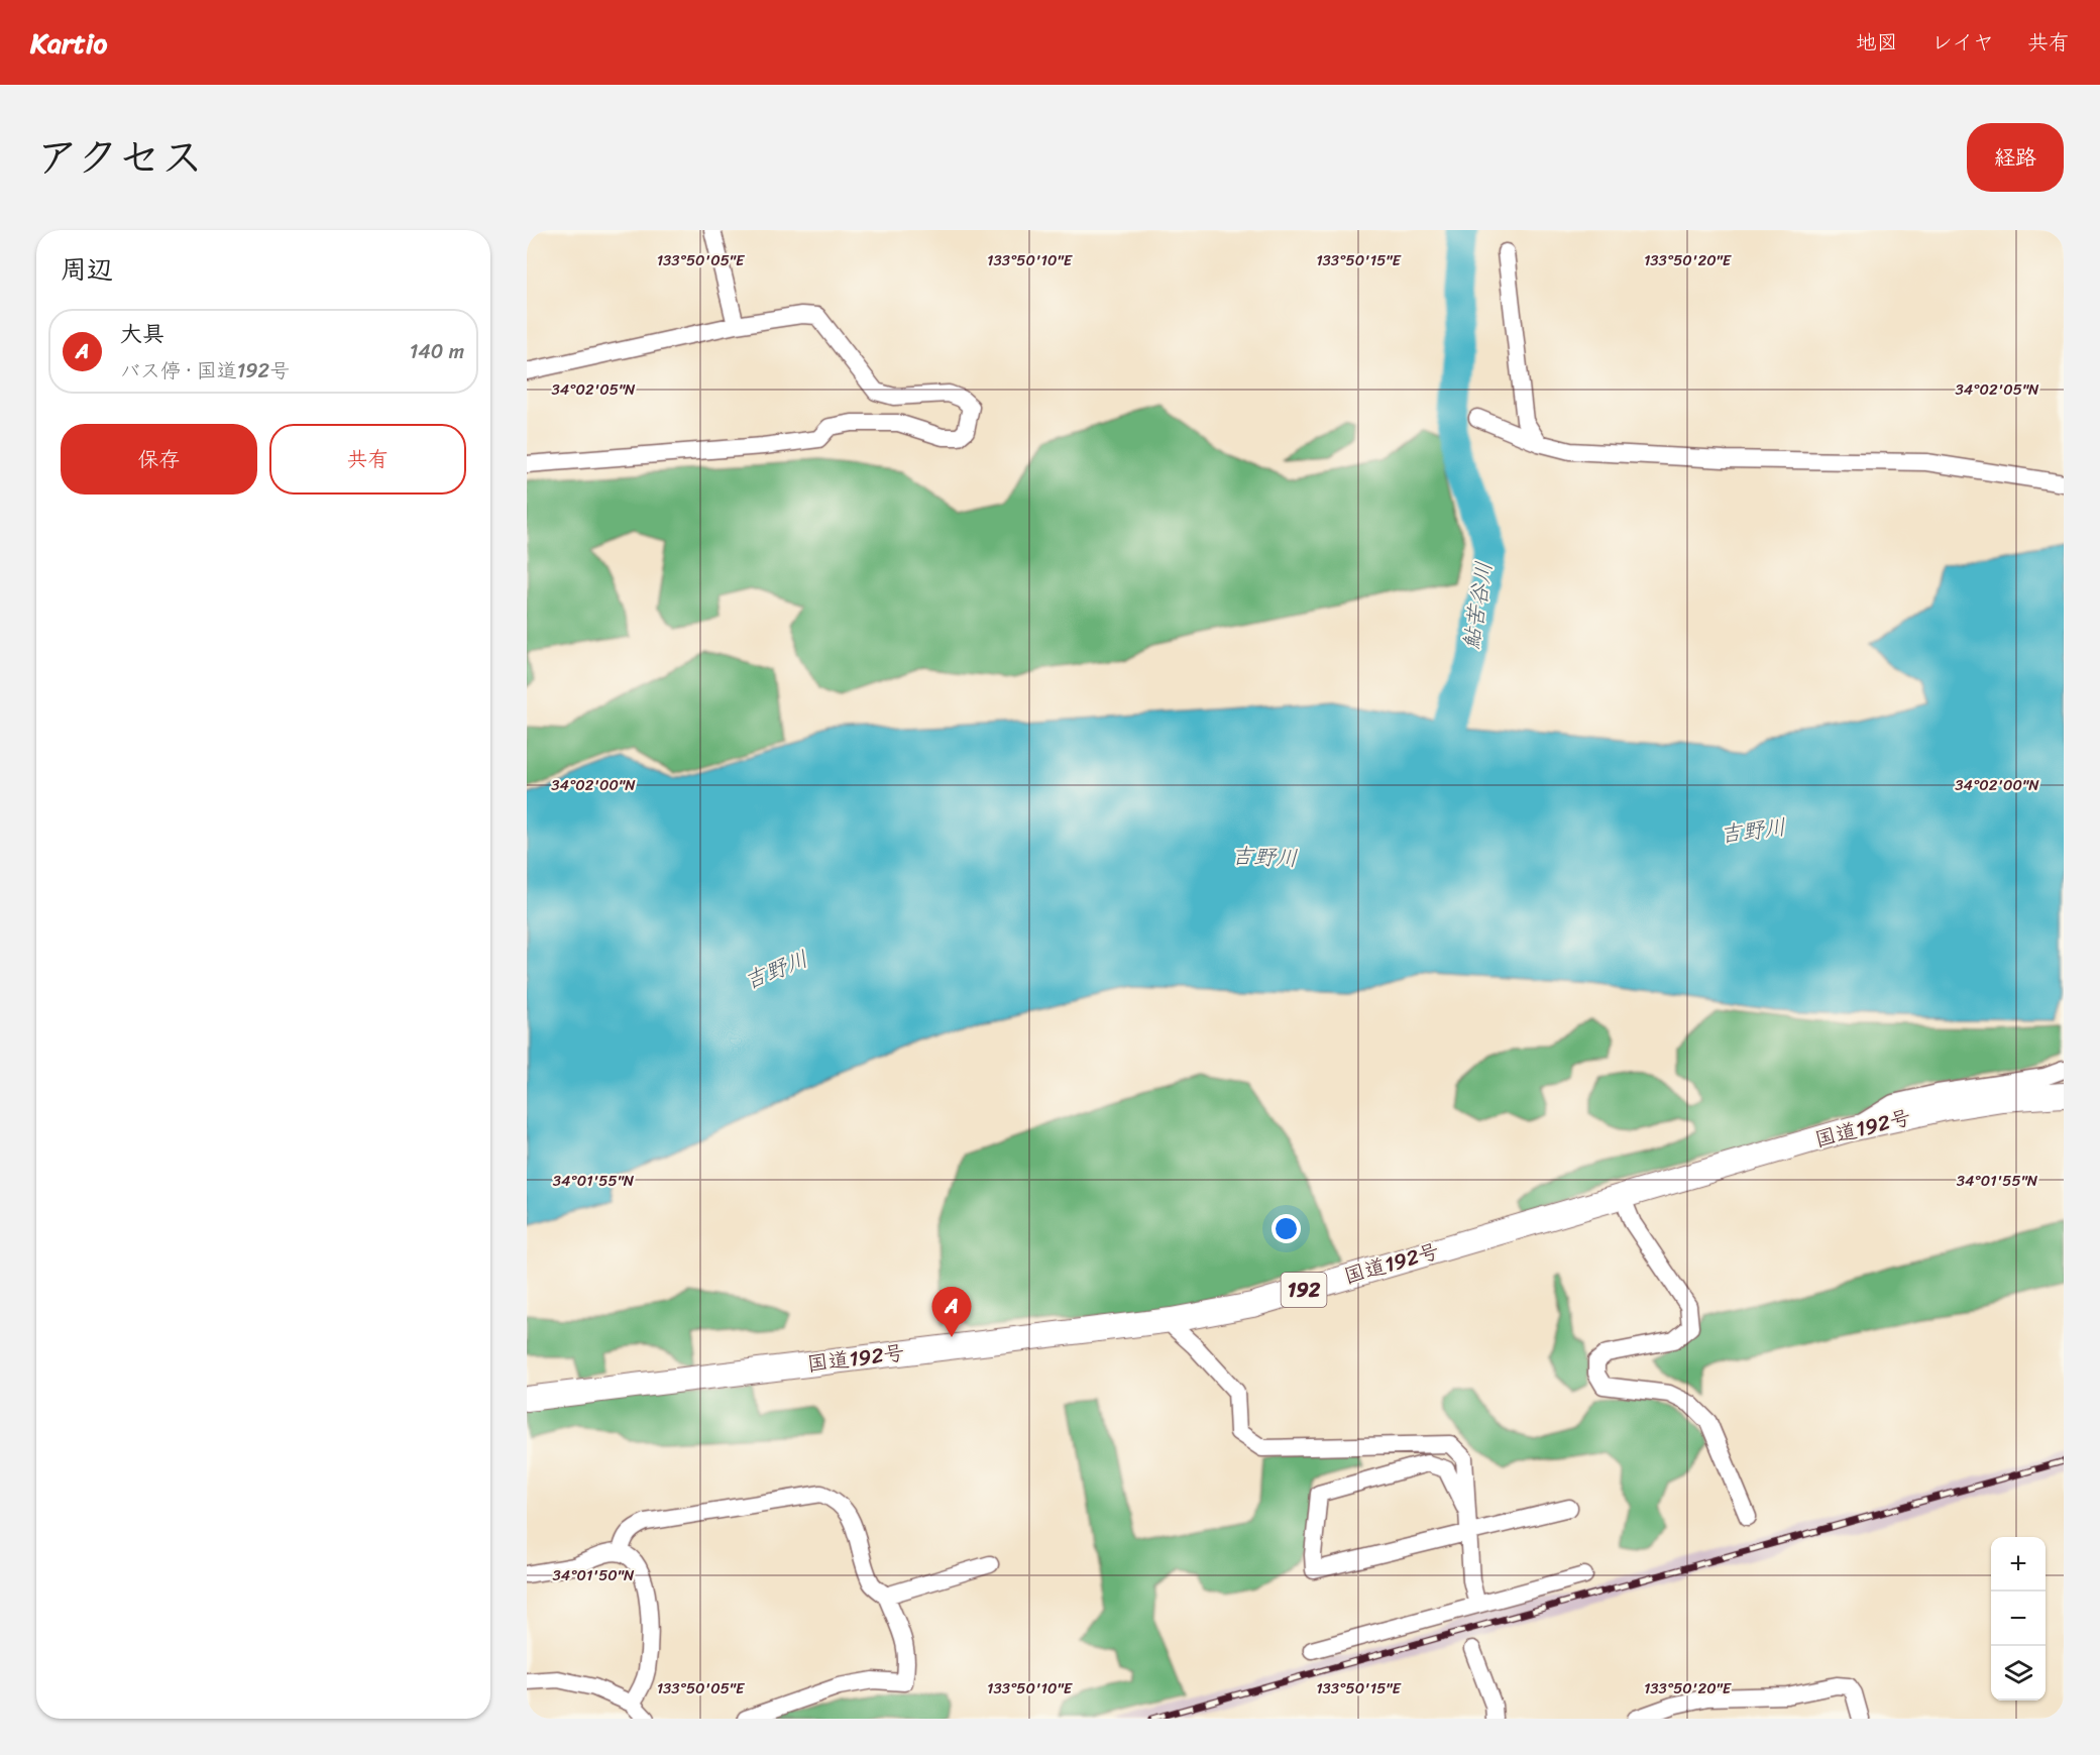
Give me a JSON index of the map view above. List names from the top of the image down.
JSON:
{
  "streets": {
    "highway": ["国道192号", "192"]
  },
  "water": ["鮎苦谷川", "吉野川"],
  "page": {
    "header": "Kartio",
    "nav": ["地図", "レイヤ", "共有"],
    "title": "アクセス",
    "buttons": [
      "経路",
      ["保存", "共有"]
    ],
    "heading": "周辺",
    "list": [
      {
        "mark": "A",
        "name": "大具",
        "note": "バス停 · 国道192号",
        "value": "140 m"
      }
    ],
    "pins": "A",
    "map_buttons": ["+", "−"]
  },
  "coordinates": [
    "133°50'05\"E",
    "133°50'10\"E",
    "133°50'15\"E",
    "133°50'20\"E",
    "34°02'05\"N",
    "34°02'00\"N",
    "34°01'55\"N",
    "34°01'50\"N"
  ]
}
